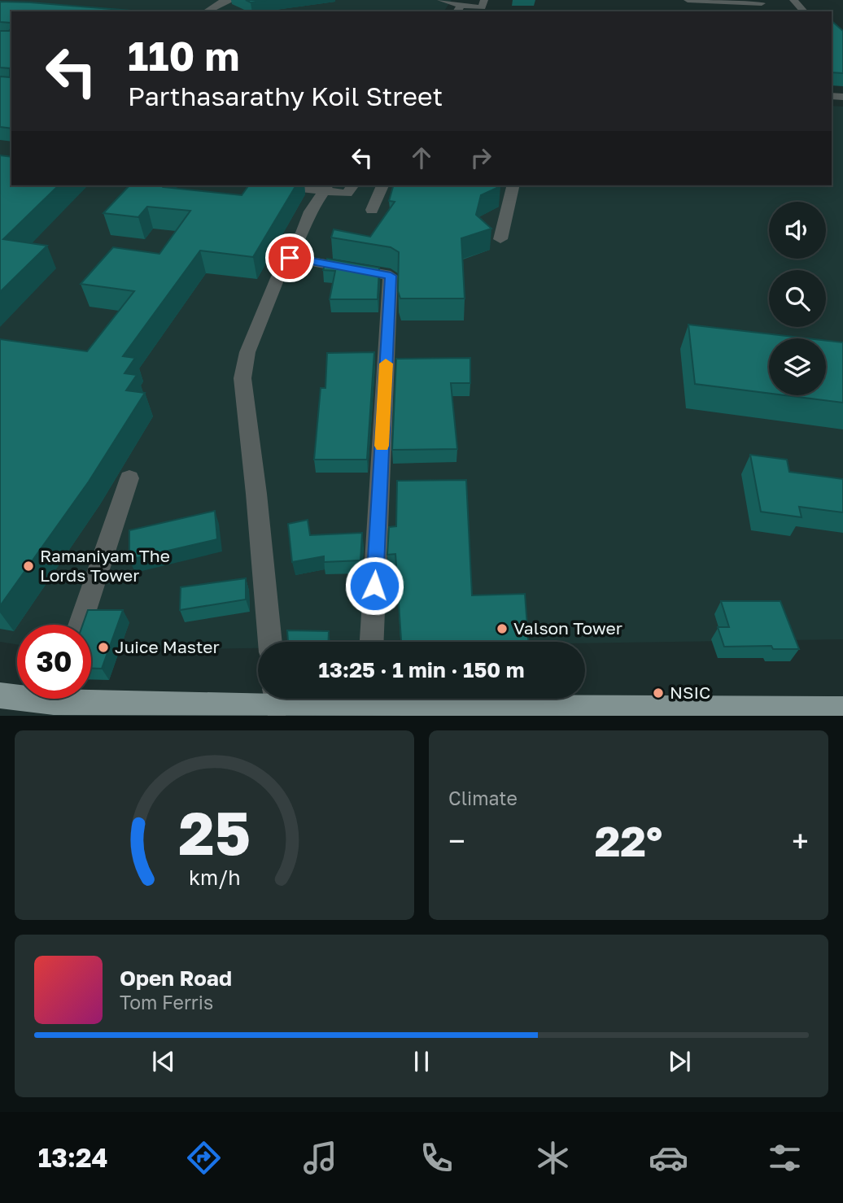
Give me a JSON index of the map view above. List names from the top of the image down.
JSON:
{
  "places": [
    "Ramaniyam The Lords Tower",
    "Valson Tower",
    "Juice Master",
    "NSIC"
  ],
  "page": {
    "turn": ["110 m", "Parthasarathy Koil Street"],
    "limit": "30",
    "trip": "13:25 · 1 min · 150 m",
    "tile": "Climate",
    "heat": ["−", "22°", "+"],
    "song": ["Open Road", "Tom Ferris"],
    "tabs": "13:24",
    "gauge": ["25", "km/h"]
  }
}
